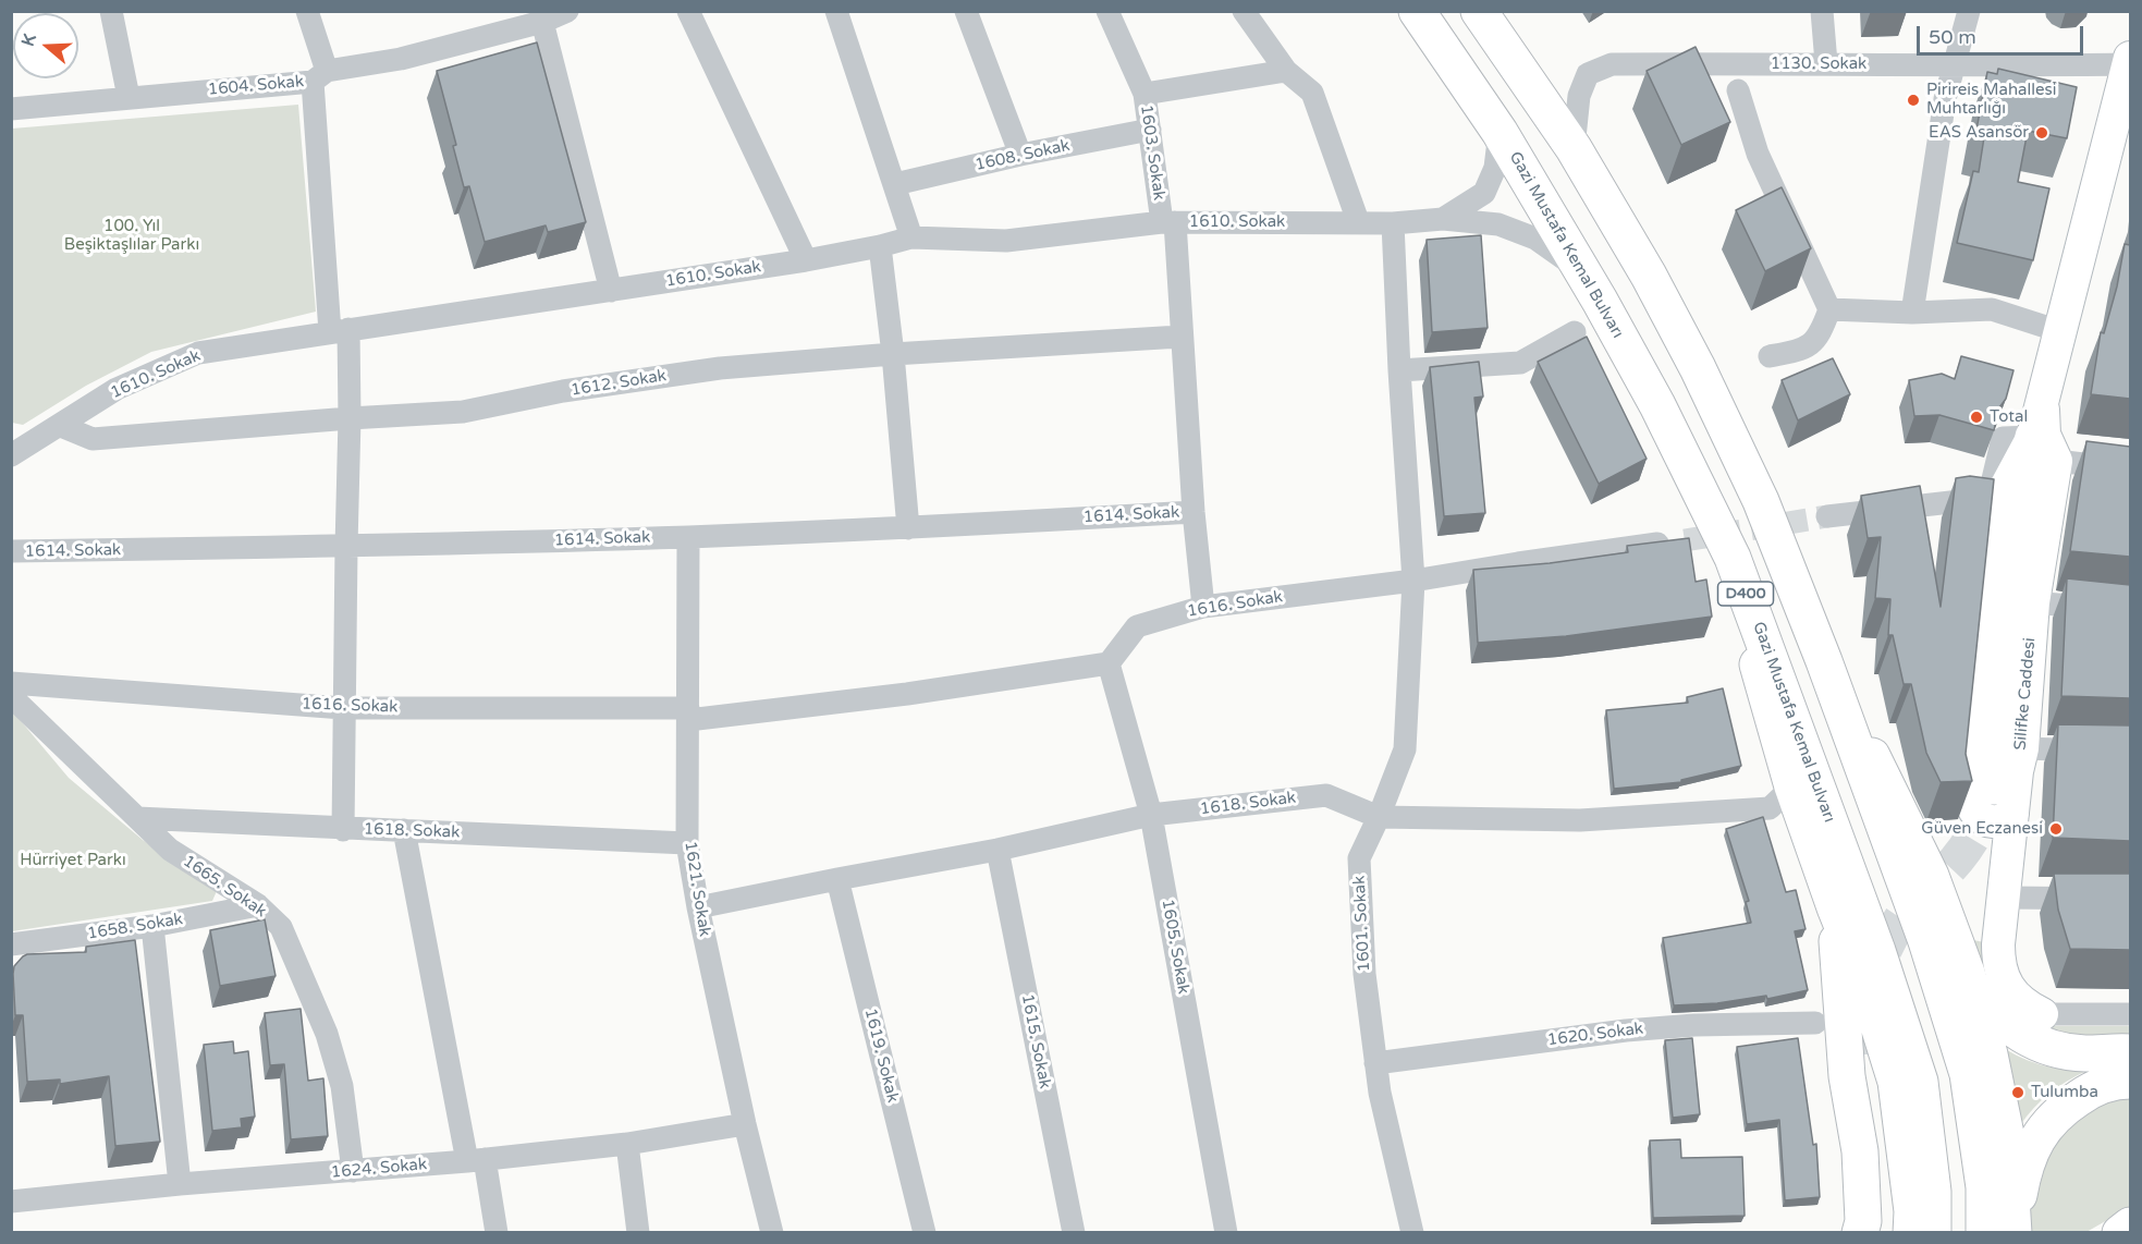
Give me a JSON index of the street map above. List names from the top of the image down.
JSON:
{
  "streets": {
    "main road": ["Gazi Mustafa Kemal Bulvarı", "D400"],
    "street": [
      "1130. Sokak",
      "1604. Sokak",
      "1603. Sokak",
      "1608. Sokak",
      "1610. Sokak",
      "1612. Sokak",
      "1614. Sokak",
      "1616. Sokak",
      "Silifke Caddesi",
      "1618. Sokak",
      "1665. Sokak",
      "1621. Sokak",
      "1601. Sokak",
      "1658. Sokak",
      "1605. Sokak",
      "1620. Sokak",
      "1615. Sokak",
      "1619. Sokak",
      "1624. Sokak"
    ]
  },
  "crossings": [
    ["1130. Sokak", "D400"],
    ["1130. Sokak", "Silifke Caddesi"],
    ["1603. Sokak", "1608. Sokak"],
    ["1603. Sokak", "1610. Sokak"],
    ["1603. Sokak", "1612. Sokak"],
    ["1603. Sokak", "1614. Sokak"],
    ["1603. Sokak", "1616. Sokak"],
    ["1610. Sokak", "Gazi Mustafa Kemal Bulvarı"],
    ["1610. Sokak", "1612. Sokak"],
    ["1610. Sokak", "1601. Sokak"],
    ["1614. Sokak", "1621. Sokak"],
    ["1616. Sokak", "1621. Sokak"],
    ["1616. Sokak", "1601. Sokak"],
    ["1616. Sokak", "1605. Sokak"],
    ["1618. Sokak", "1665. Sokak"],
    ["1618. Sokak", "1621. Sokak"],
    ["1618. Sokak", "1601. Sokak"],
    ["1618. Sokak", "1605. Sokak"],
    ["1618. Sokak", "1615. Sokak"],
    ["1618. Sokak", "1619. Sokak"],
    ["1665. Sokak", "1658. Sokak"],
    ["1665. Sokak", "1624. Sokak"],
    ["1621. Sokak", "1624. Sokak"],
    ["1601. Sokak", "1620. Sokak"]
  ],
  "parks": ["100. Yıl Beşiktaşlılar Parkı", "Hürriyet Parkı"],
  "places": [
    "Pirireis Mahallesi Muhtarlığı",
    "EAS Asansör",
    "Total",
    "Güven Eczanesi",
    "Tulumba"
  ],
  "scale_bar": "50 m",
  "north": "left"
}
